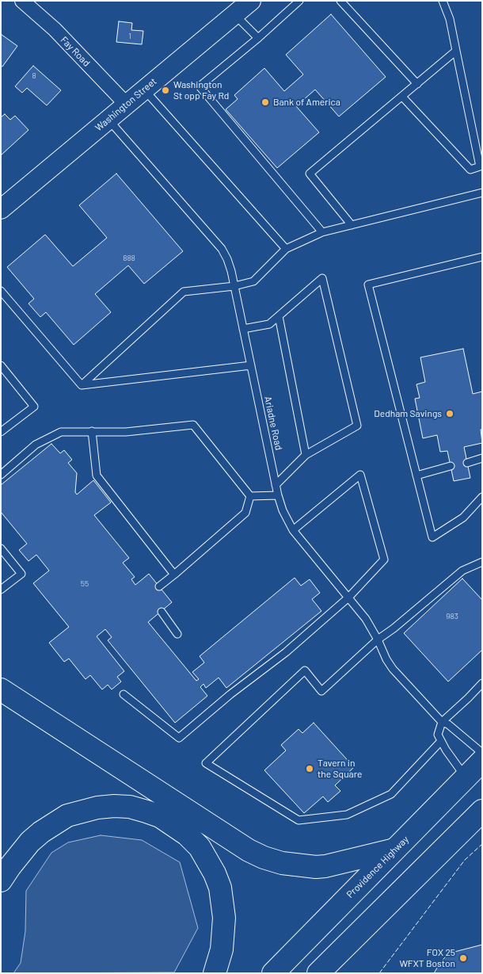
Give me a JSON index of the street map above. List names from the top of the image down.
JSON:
{
  "streets": {
    "highway": ["Providence Highway"],
    "main road": ["Washington Street"],
    "street": ["Fay Road"],
    "lane": ["Ariadne Road"]
  },
  "crossings": [
    ["Fay Road", "Washington Street"],
    ["Washington Street", "Ariadne Road"]
  ],
  "places": [
    "Washington St opp Fay Rd",
    "Bank of America",
    "Dedham Savings",
    "Tavern in the Square",
    "FOX 25 WFXT Boston"
  ],
  "house_numbers": [
    "1",
    "8",
    "888",
    "55",
    "983"
  ]
}
